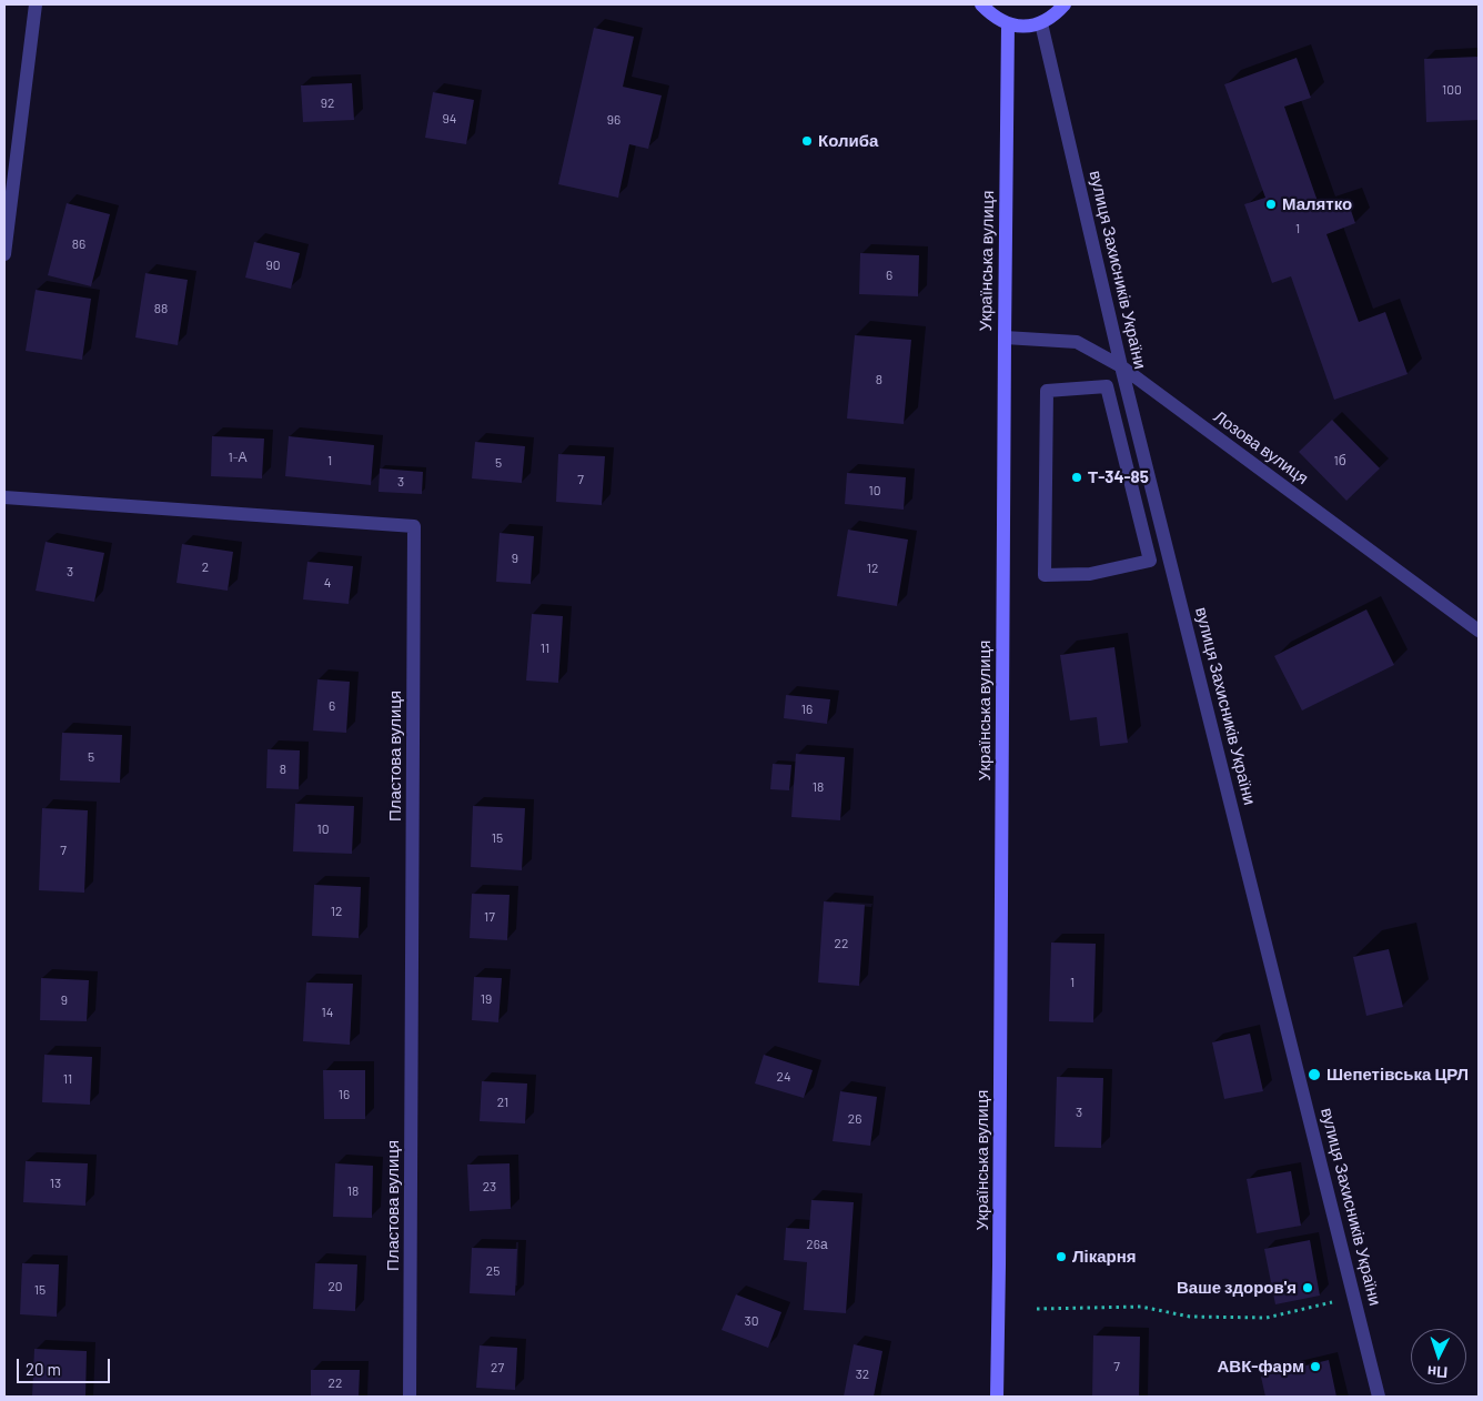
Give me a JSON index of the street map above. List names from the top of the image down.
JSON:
{
  "streets": {
    "main road": ["Українська вулиця"],
    "street": ["вулиця Захисників України", "Лозова вулиця", "Пластова вулиця"]
  },
  "crossings": [
    ["Українська вулиця", "Лозова вулиця"],
    ["вулиця Захисників України", "Лозова вулиця"]
  ],
  "places": [
    "Колиба",
    "Малятко",
    "Т-34-85",
    "Шепетівська ЦРЛ",
    "Лікарня",
    "Ваше здоров'я",
    "АВК-фарм"
  ],
  "house_numbers": [
    "100",
    "92",
    "94",
    "96",
    "1",
    "86",
    "90",
    "6",
    "88",
    "8",
    "1-А",
    "1",
    "1б",
    "5",
    "7",
    "3",
    "10",
    "9",
    "2",
    "12",
    "3",
    "4",
    "11",
    "6",
    "16",
    "5",
    "8",
    "18",
    "10",
    "15",
    "7",
    "12",
    "17",
    "22",
    "1",
    "19",
    "9",
    "14",
    "24",
    "11",
    "16",
    "21",
    "3",
    "26",
    "13",
    "23",
    "18",
    "26а",
    "25",
    "20",
    "15",
    "30",
    "7",
    "27",
    "32",
    "22"
  ],
  "scale_bar": "20 m",
  "north": "bottom"
}
